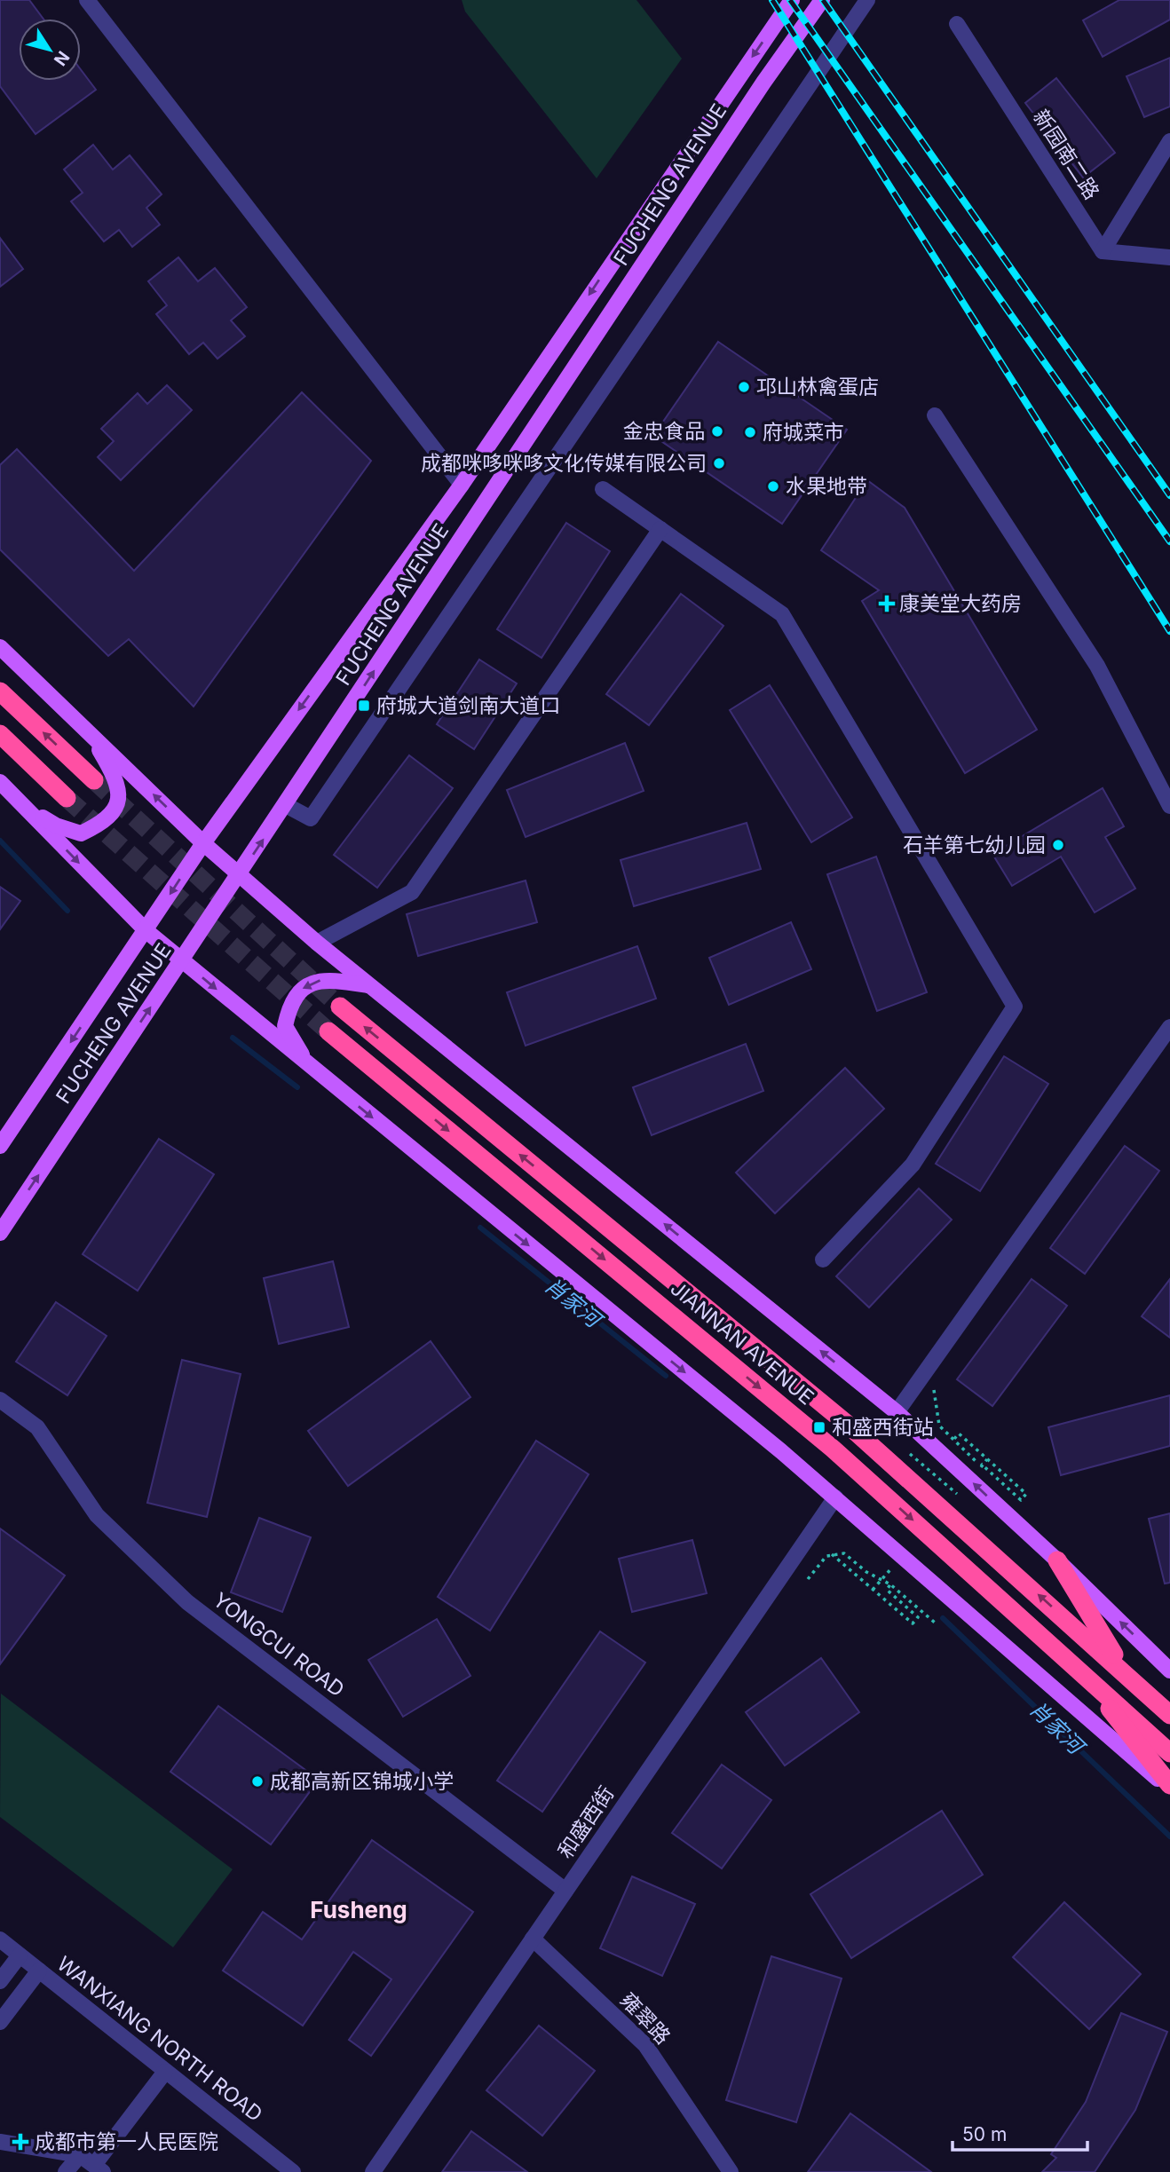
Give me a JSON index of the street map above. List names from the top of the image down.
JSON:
{
  "streets": {
    "highway": ["JIANNAN AVENUE"],
    "main road": ["FUCHENG AVENUE"],
    "street": [
      "新园南二路",
      "YONGCUI ROAD",
      "和盛西街",
      "雍翠路",
      "WANXIANG NORTH ROAD"
    ]
  },
  "crossings": [
    ["YONGCUI ROAD", "和盛西街"],
    ["和盛西街", "雍翠路"]
  ],
  "districts": ["Fusheng"],
  "water": ["肖家河"],
  "places": {
    "other": [
      "邛山林禽蛋店",
      "金忠食品",
      "府城菜市",
      "成都咪哆咪哆文化传媒有限公司",
      "水果地带",
      "石羊第七幼儿园",
      "成都高新区锦城小学"
    ],
    "health": ["康美堂大药房", "成都市第一人民医院"],
    "transit": ["府城大道剑南大道口", "和盛西街站"]
  },
  "scale_bar": "50 m",
  "north": "bottom right"
}
